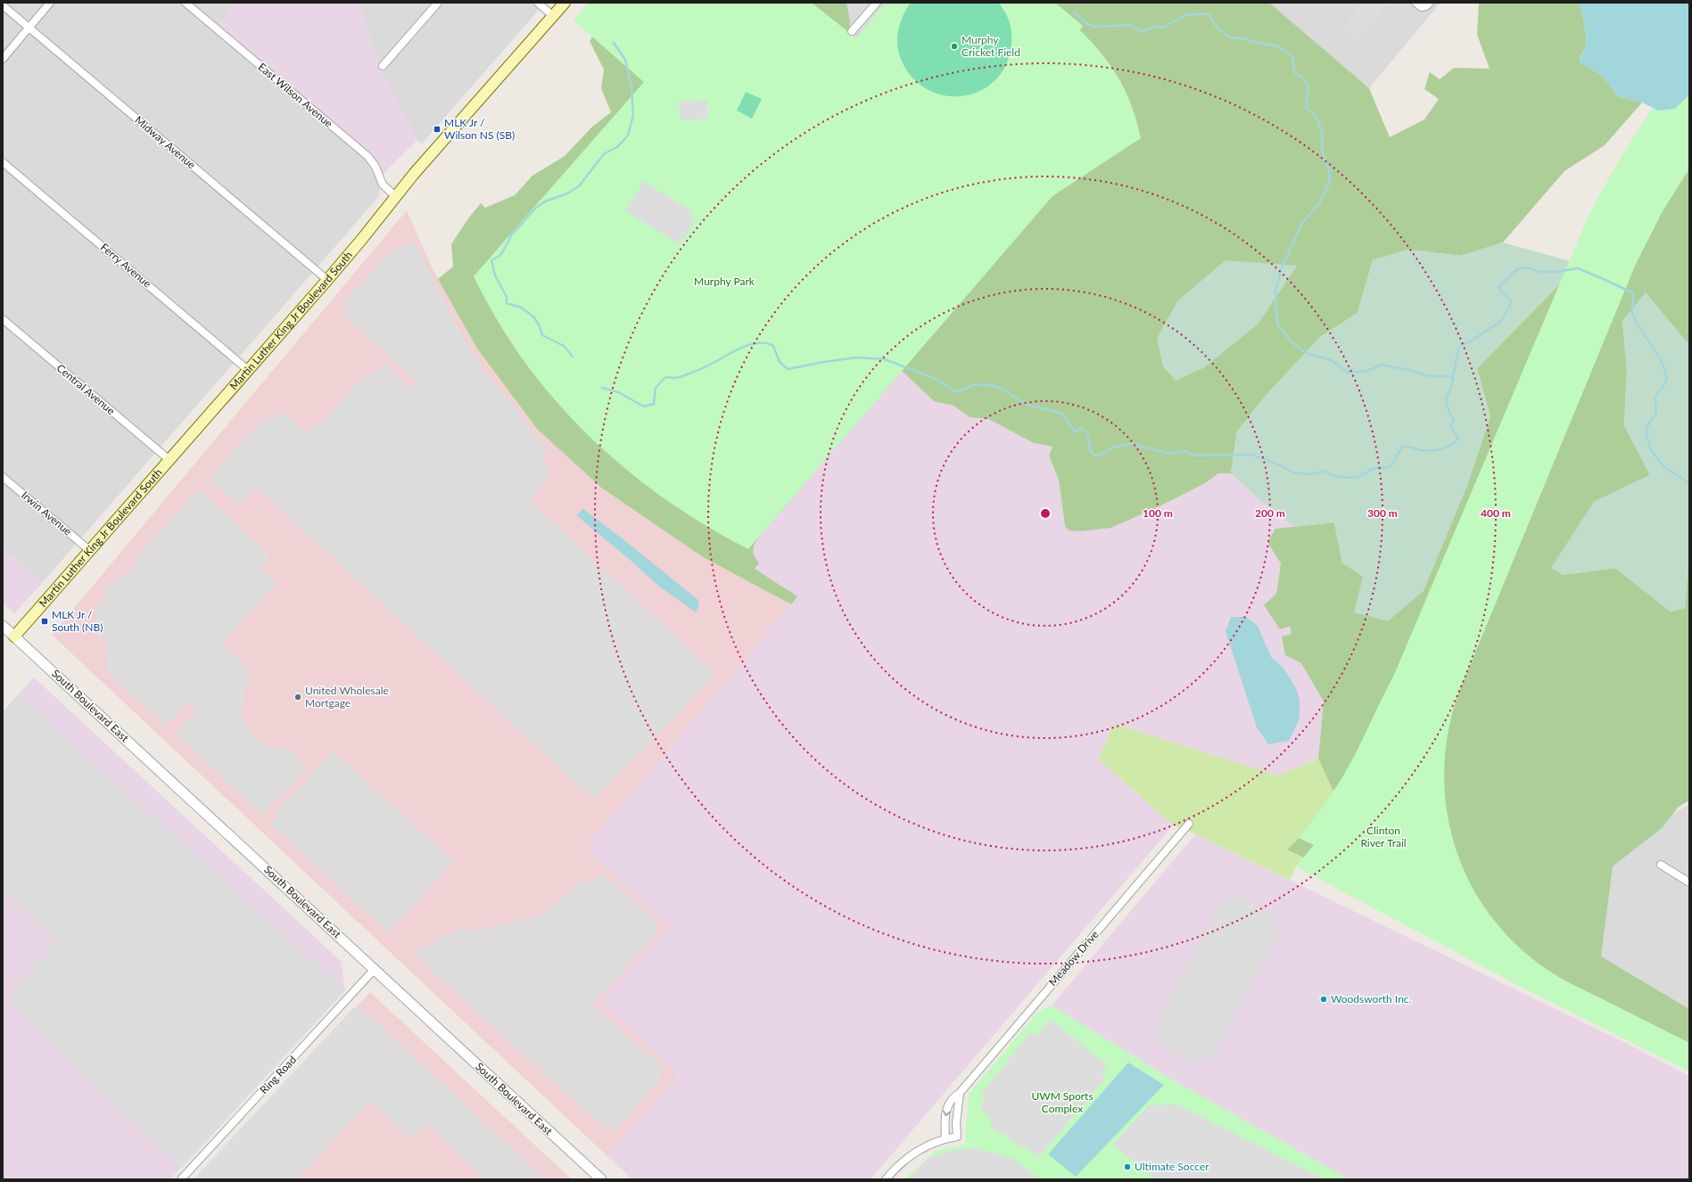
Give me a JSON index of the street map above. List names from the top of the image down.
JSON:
{
  "streets": {
    "main road": ["Martin Luther King Jr Boulevard South"],
    "street": [
      "East Wilson Avenue",
      "Midway Avenue",
      "Ferry Avenue",
      "Central Avenue",
      "Irwin Avenue",
      "South Boulevard East",
      "Meadow Drive",
      "Ring Road"
    ]
  },
  "crossings": [
    ["East Wilson Avenue", "Martin Luther King Jr Boulevard South"],
    ["Midway Avenue", "Martin Luther King Jr Boulevard South"],
    ["Ferry Avenue", "Martin Luther King Jr Boulevard South"],
    ["Martin Luther King Jr Boulevard South", "Central Avenue"],
    ["Martin Luther King Jr Boulevard South", "Irwin Avenue"],
    ["Martin Luther King Jr Boulevard South", "South Boulevard East"],
    ["South Boulevard East", "Ring Road"]
  ],
  "parks": ["Murphy Park", "Clinton River Trail", "UWM Sports Complex"],
  "places": {
    "other": [
      "Murphy Cricket Field",
      "United Wholesale Mortgage",
      "Woodsworth Inc.",
      "Ultimate Soccer"
    ],
    "transit": ["MLK Jr / Wilson NS (SB)", "MLK Jr / South (NB)"]
  },
  "rings": [
    "100 m",
    "200 m",
    "300 m",
    "400 m"
  ]
}
